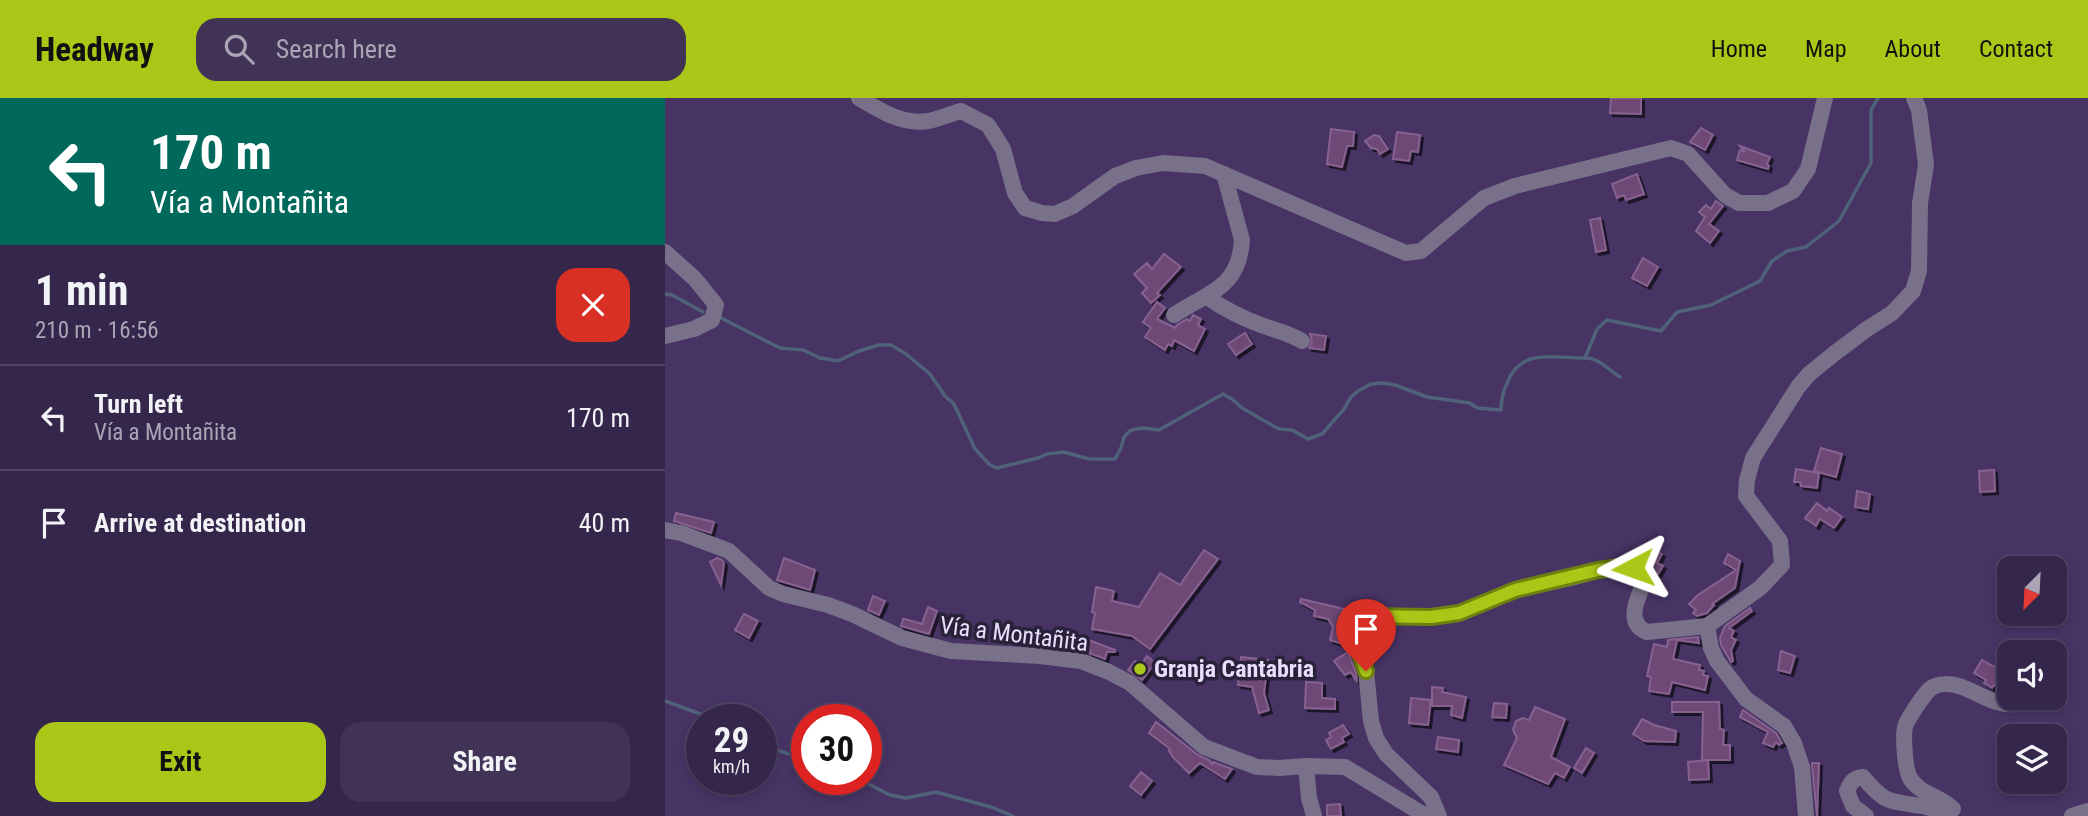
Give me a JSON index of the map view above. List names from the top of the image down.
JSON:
{
  "streets": {
    "street": ["Vía a Montañita"]
  },
  "places": ["Granja Cantabria"],
  "north": "bottom left",
  "page": {
    "header": "Headway",
    "search": "Search here",
    "nav": [
      "Home",
      "Map",
      "About",
      "Contact"
    ],
    "turn": ["170 m", "Vía a Montañita"],
    "heading": ["1 min", "210 m · 16:56"],
    "list": [
      {
        "name": "Turn left",
        "note": "Vía a Montañita",
        "value": "170 m"
      },
      {
        "name": "Arrive at destination",
        "value": "40 m"
      }
    ],
    "speed": "29 km/h",
    "limit": "30",
    "buttons": ["Exit", "Share"]
  }
}
